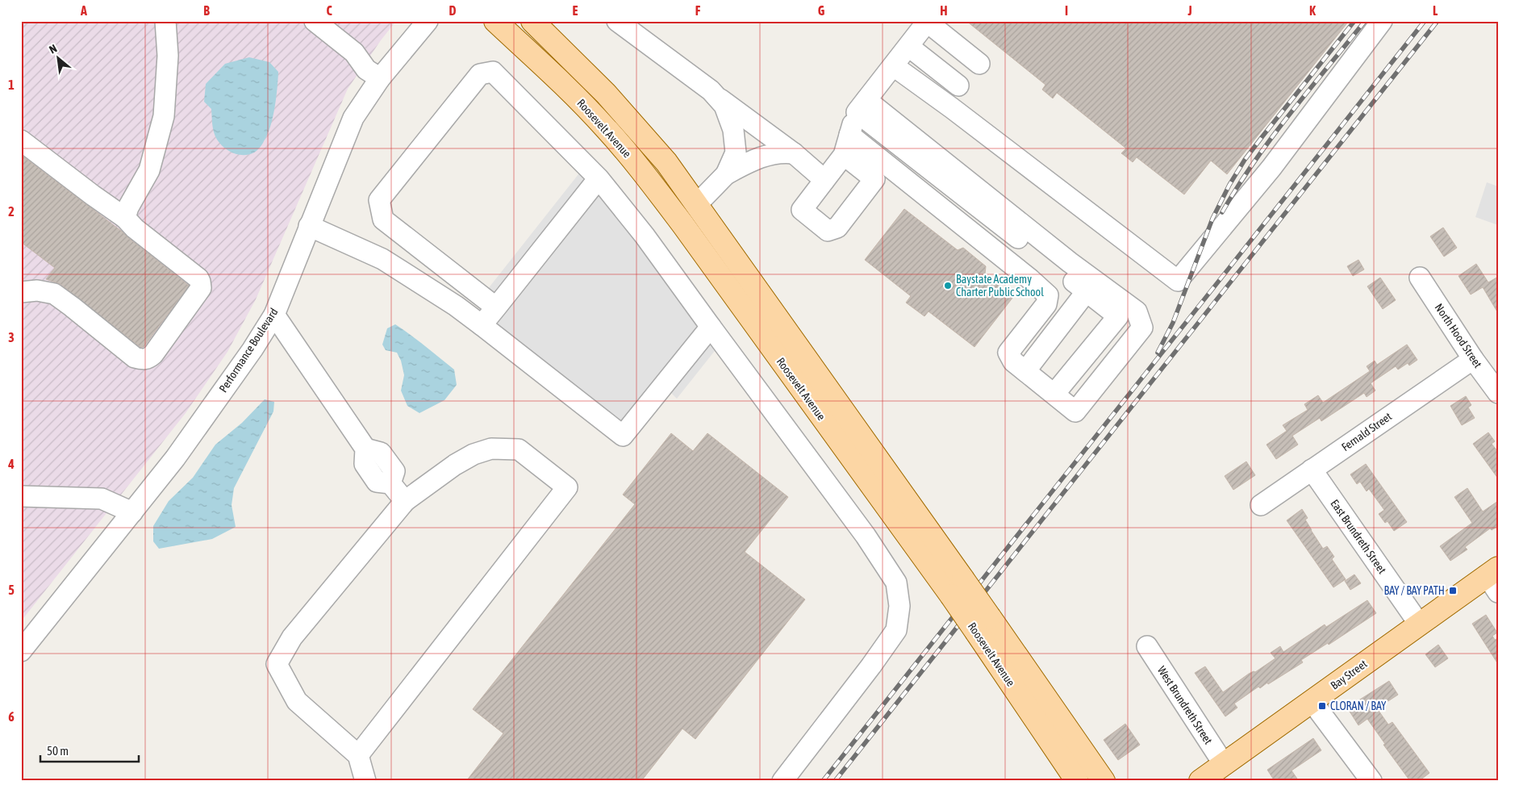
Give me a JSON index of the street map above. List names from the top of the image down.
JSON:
{
  "streets": {
    "main road": ["Roosevelt Avenue", "Bay Street"],
    "street": [
      "North Hood Street",
      "Performance Boulevard",
      "Fernald Street",
      "East Brundreth Street",
      "West Brundreth Street"
    ]
  },
  "crossings": [
    ["North Hood Street", "Fernald Street"],
    ["Fernald Street", "East Brundreth Street"],
    ["East Brundreth Street", "Bay Street"],
    ["Bay Street", "West Brundreth Street"]
  ],
  "places": {
    "other": ["Baystate Academy Charter Public School"],
    "transit": ["BAY / BAY PATH", "CLORAN / BAY"]
  },
  "scale_bar": "50 m",
  "north": "top left",
  "grid": {
    "columns": [
      "A",
      "B",
      "C",
      "D",
      "E",
      "F",
      "G",
      "H",
      "I",
      "J",
      "K",
      "L"
    ],
    "rows": [
      "1",
      "2",
      "3",
      "4",
      "5",
      "6"
    ]
  }
}
